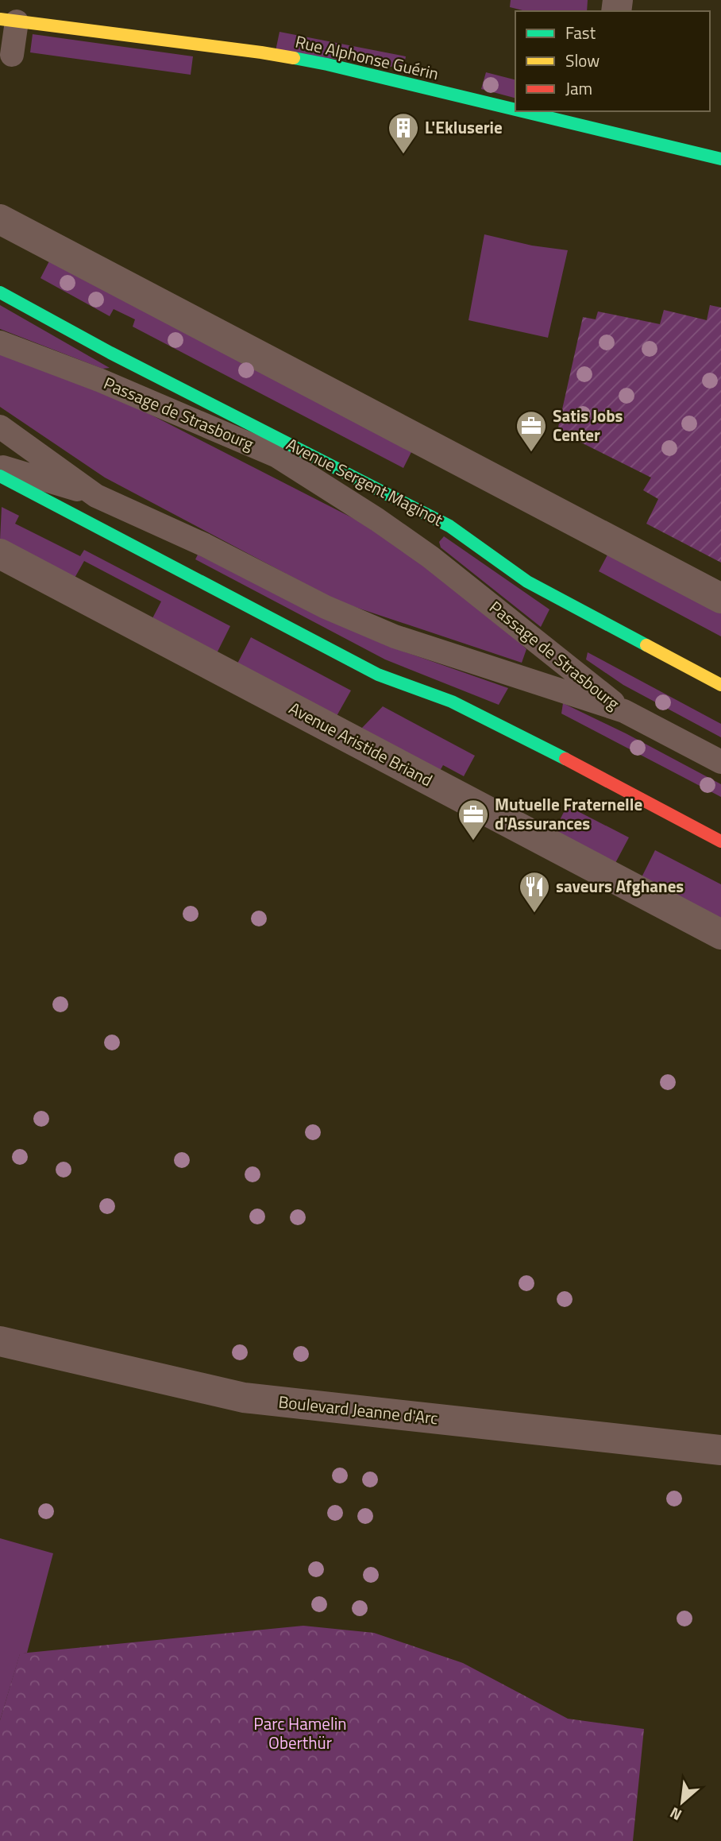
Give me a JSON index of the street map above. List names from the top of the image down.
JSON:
{
  "streets": {
    "main road": ["Rue Alphonse Guérin", "Avenue Sergent Maginot"],
    "street": ["Avenue Aristide Briand", "Boulevard Jeanne d'Arc"],
    "lane": ["Passage de Strasbourg"]
  },
  "parks": ["Parc Hamelin Oberthür"],
  "places": {
    "building": ["L'Ekluserie"],
    "office": ["Satis Jobs Center", "Mutuelle Fraternelle d'Assurances"],
    "restaurant": ["saveurs Afghanes"]
  },
  "legend": ["Fast", "Slow", "Jam"],
  "north": "bottom left"
}
